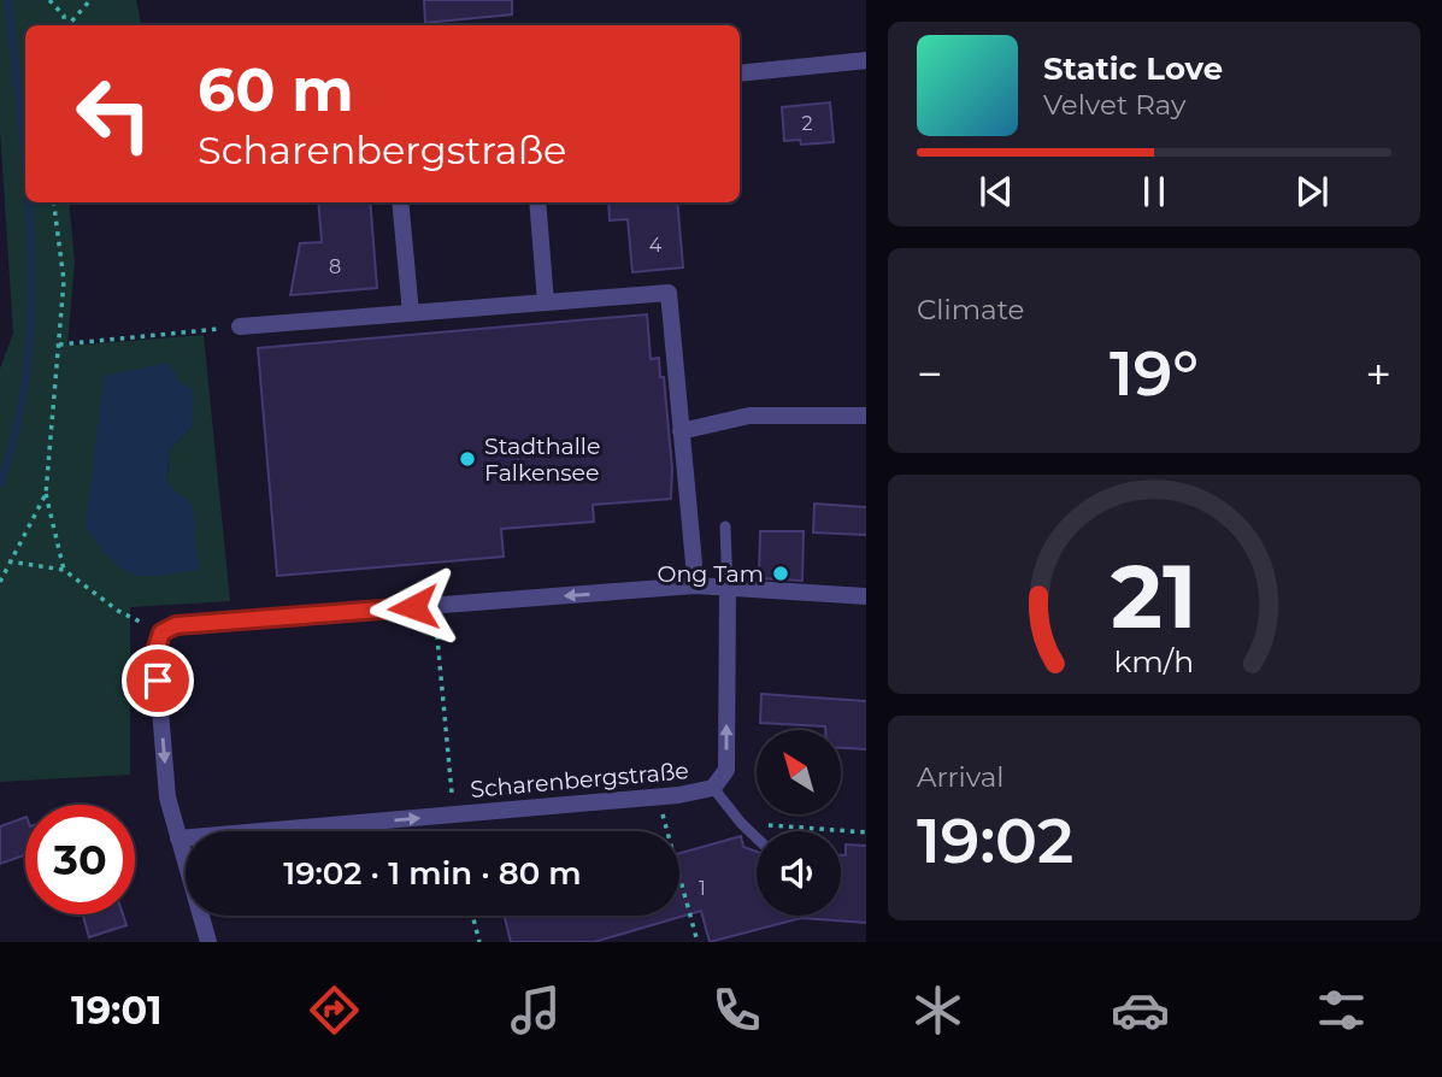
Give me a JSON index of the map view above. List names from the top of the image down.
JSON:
{
  "streets": {
    "street": ["Scharenbergstraße"]
  },
  "places": ["Stadthalle Falkensee", "Ong Tam"],
  "house_numbers": [
    "2",
    "4",
    "8",
    "1"
  ],
  "north": "top left",
  "page": {
    "turn": ["60 m", "Scharenbergstraße"],
    "song": ["Static Love", "Velvet Ray"],
    "tile": [
      "Climate",
      ["Arrival", "19:02"]
    ],
    "heat": ["−", "19°", "+"],
    "limit": "30",
    "trip": "19:02 · 1 min · 80 m",
    "tabs": "19:01",
    "gauge": ["21", "km/h"]
  }
}
